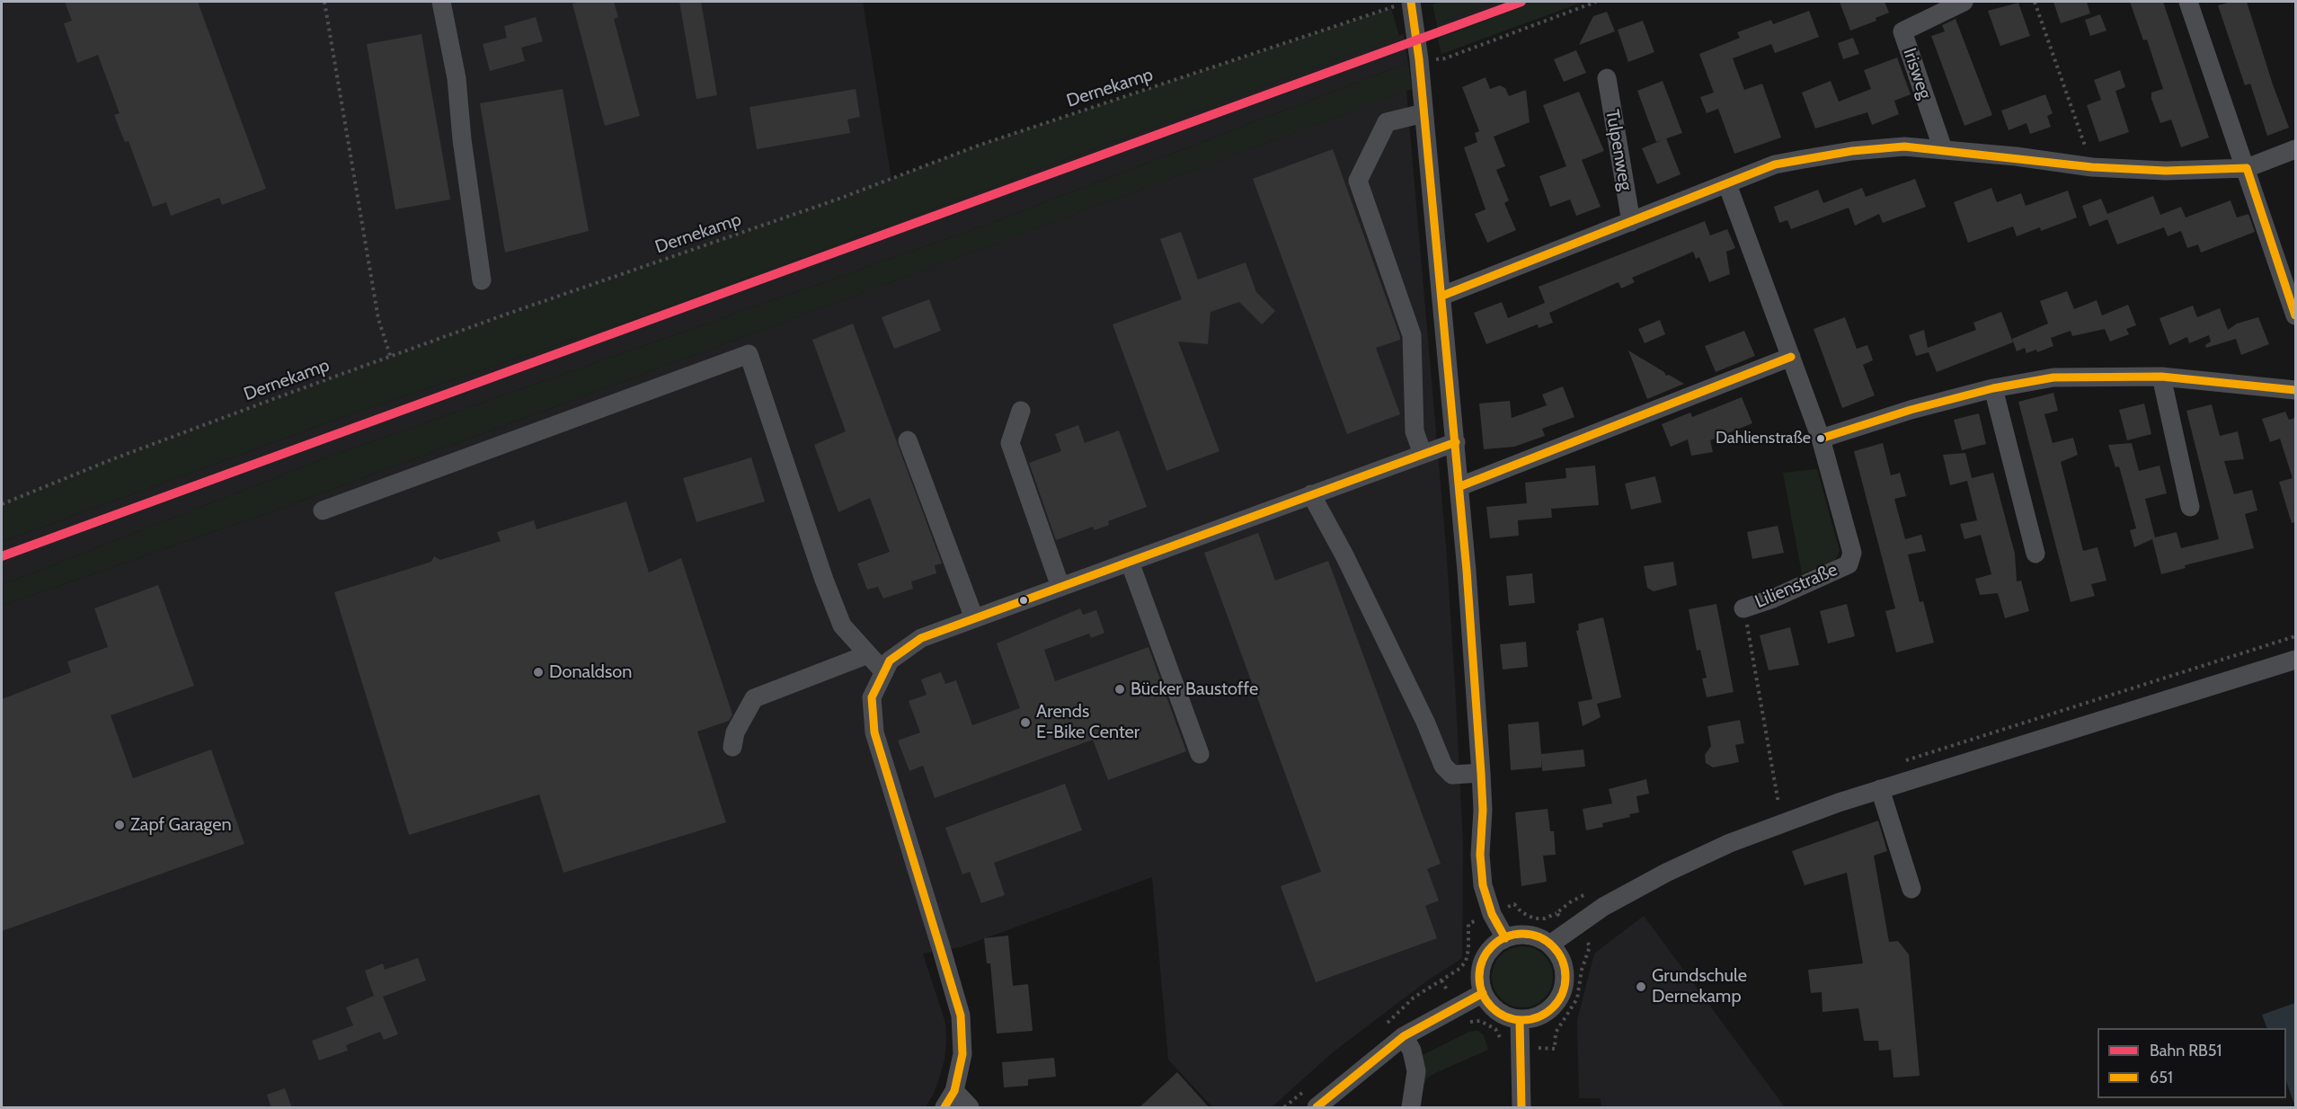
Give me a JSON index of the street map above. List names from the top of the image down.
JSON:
{
  "streets": {
    "street": ["Irisweg", "Tulpenweg", "Lilienstraße"],
    "path": ["Dernekamp"]
  },
  "places": [
    "Dahlienstraße",
    "Donaldson",
    "Bücker Baustoffe",
    "Arends E-Bike Center",
    "Zapf Garagen",
    "Grundschule Dernekamp"
  ],
  "lines": ["rail line RB51", "transit line 651"],
  "legend": ["Bahn RB51", "651"]
}
